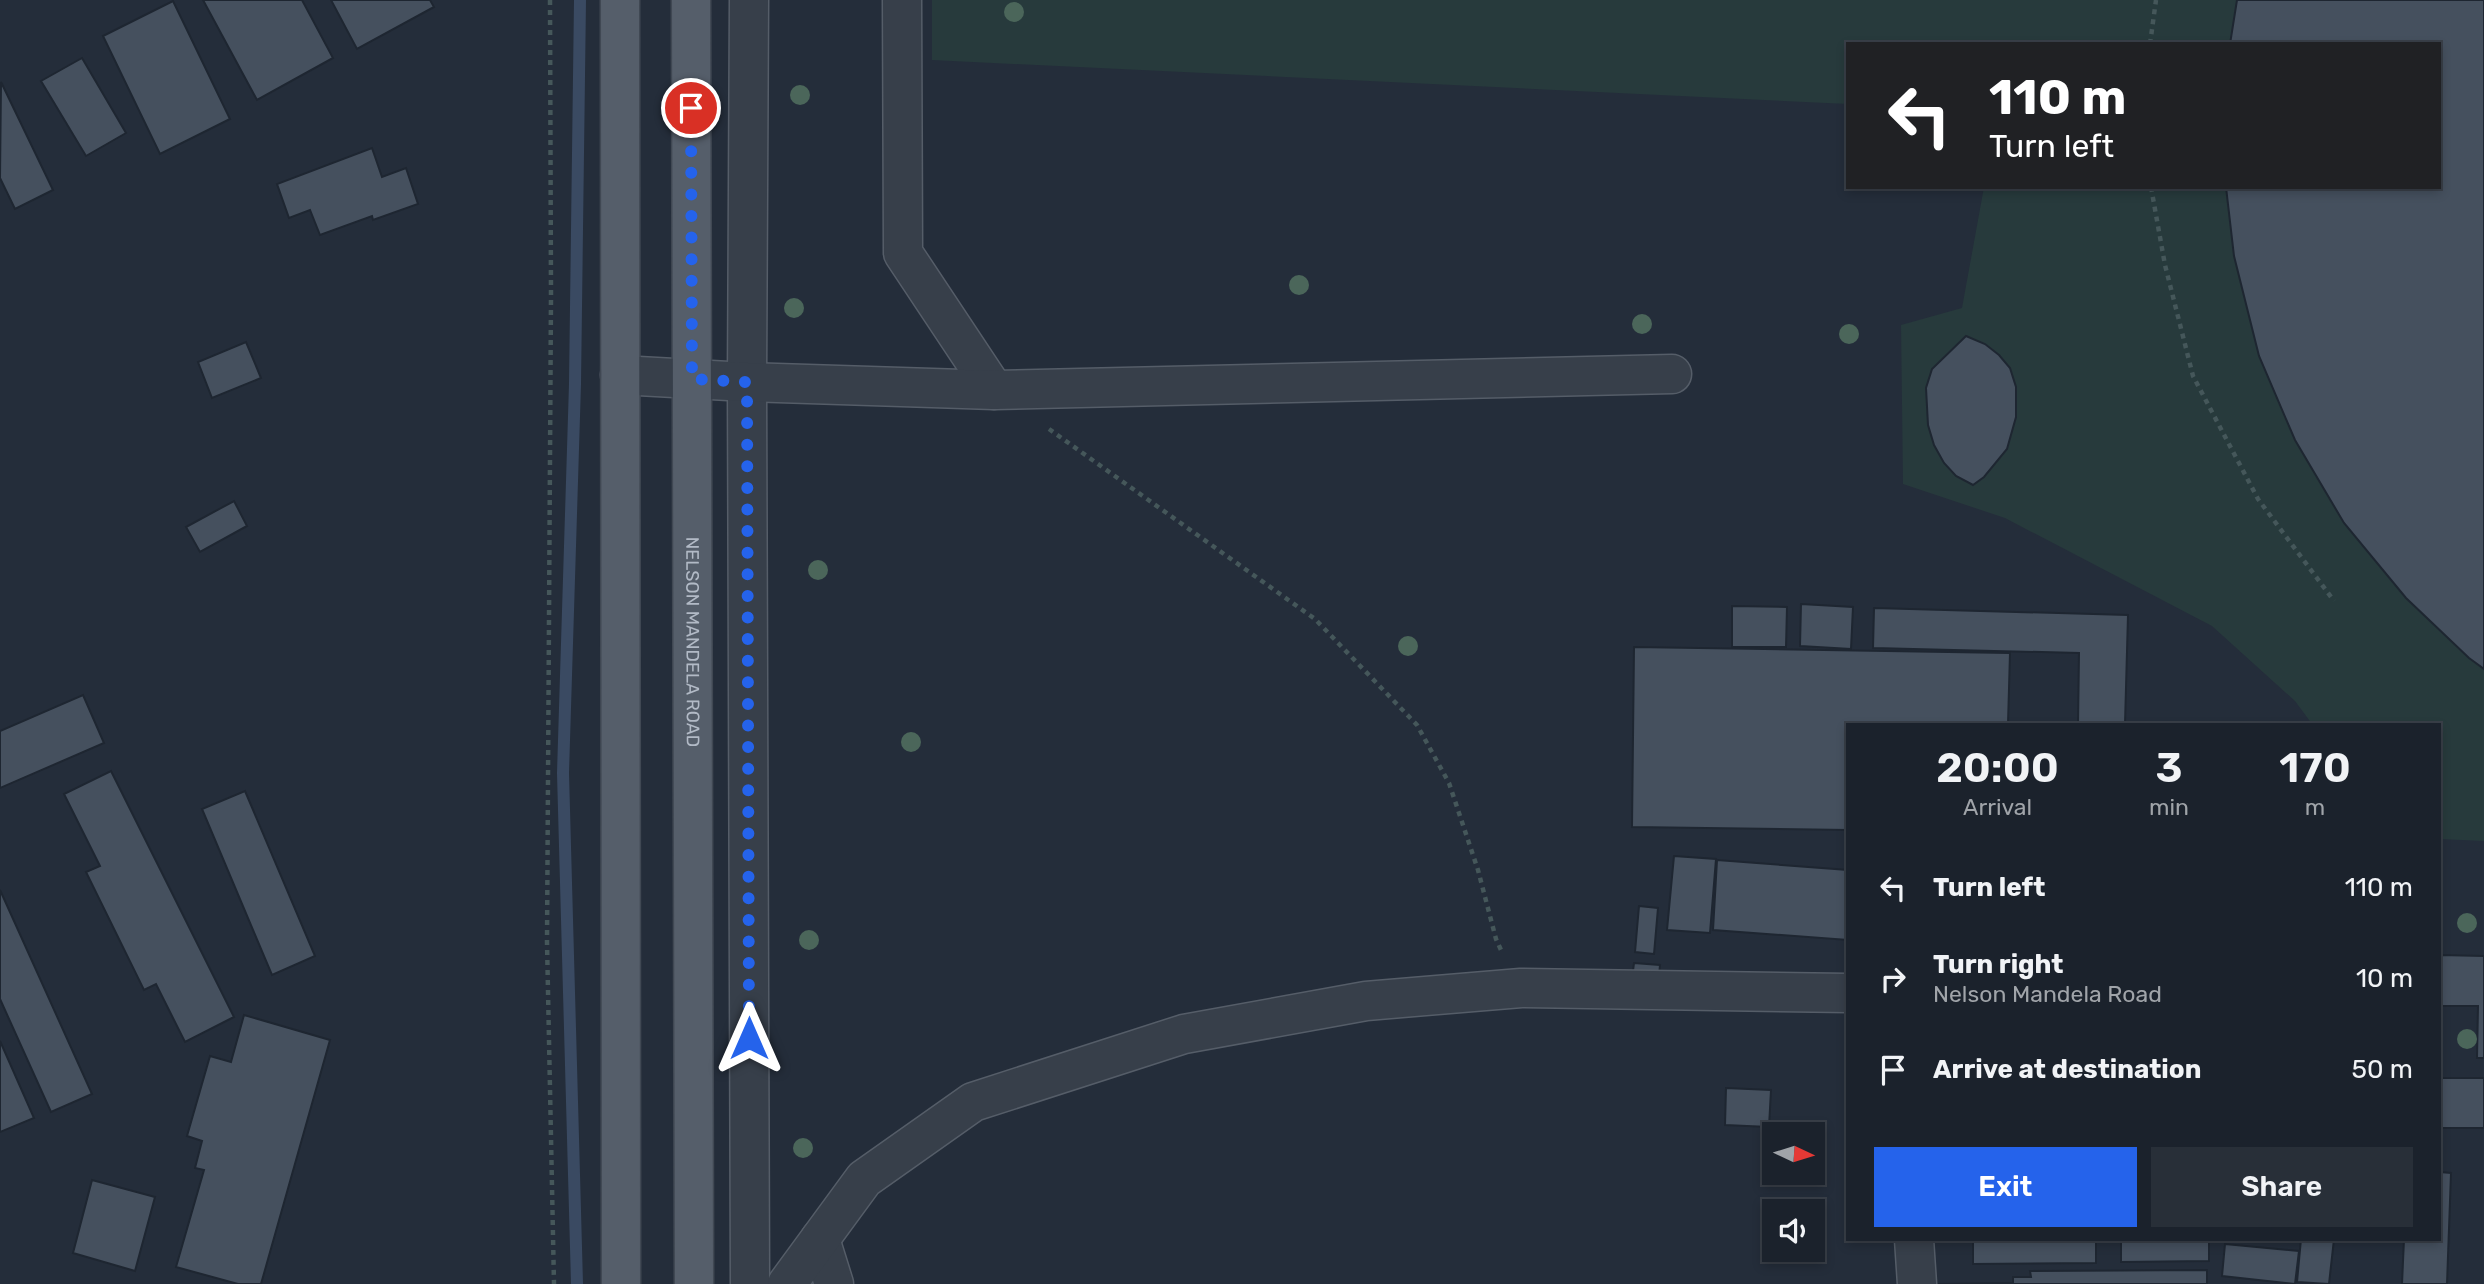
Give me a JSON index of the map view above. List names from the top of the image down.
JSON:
{
  "streets": {
    "main road": ["NELSON MANDELA ROAD"]
  },
  "north": "right",
  "page": {
    "turn": ["110 m", "Turn left"],
    "eta": [
      "20:00",
      "Arrival",
      "3",
      "min",
      "170",
      "m"
    ],
    "list": [
      {
        "name": "Turn left",
        "value": "110 m"
      },
      {
        "name": "Turn right",
        "note": "Nelson Mandela Road",
        "value": "10 m"
      },
      {
        "name": "Arrive at destination",
        "value": "50 m"
      }
    ],
    "buttons": ["Exit", "Share"]
  }
}
